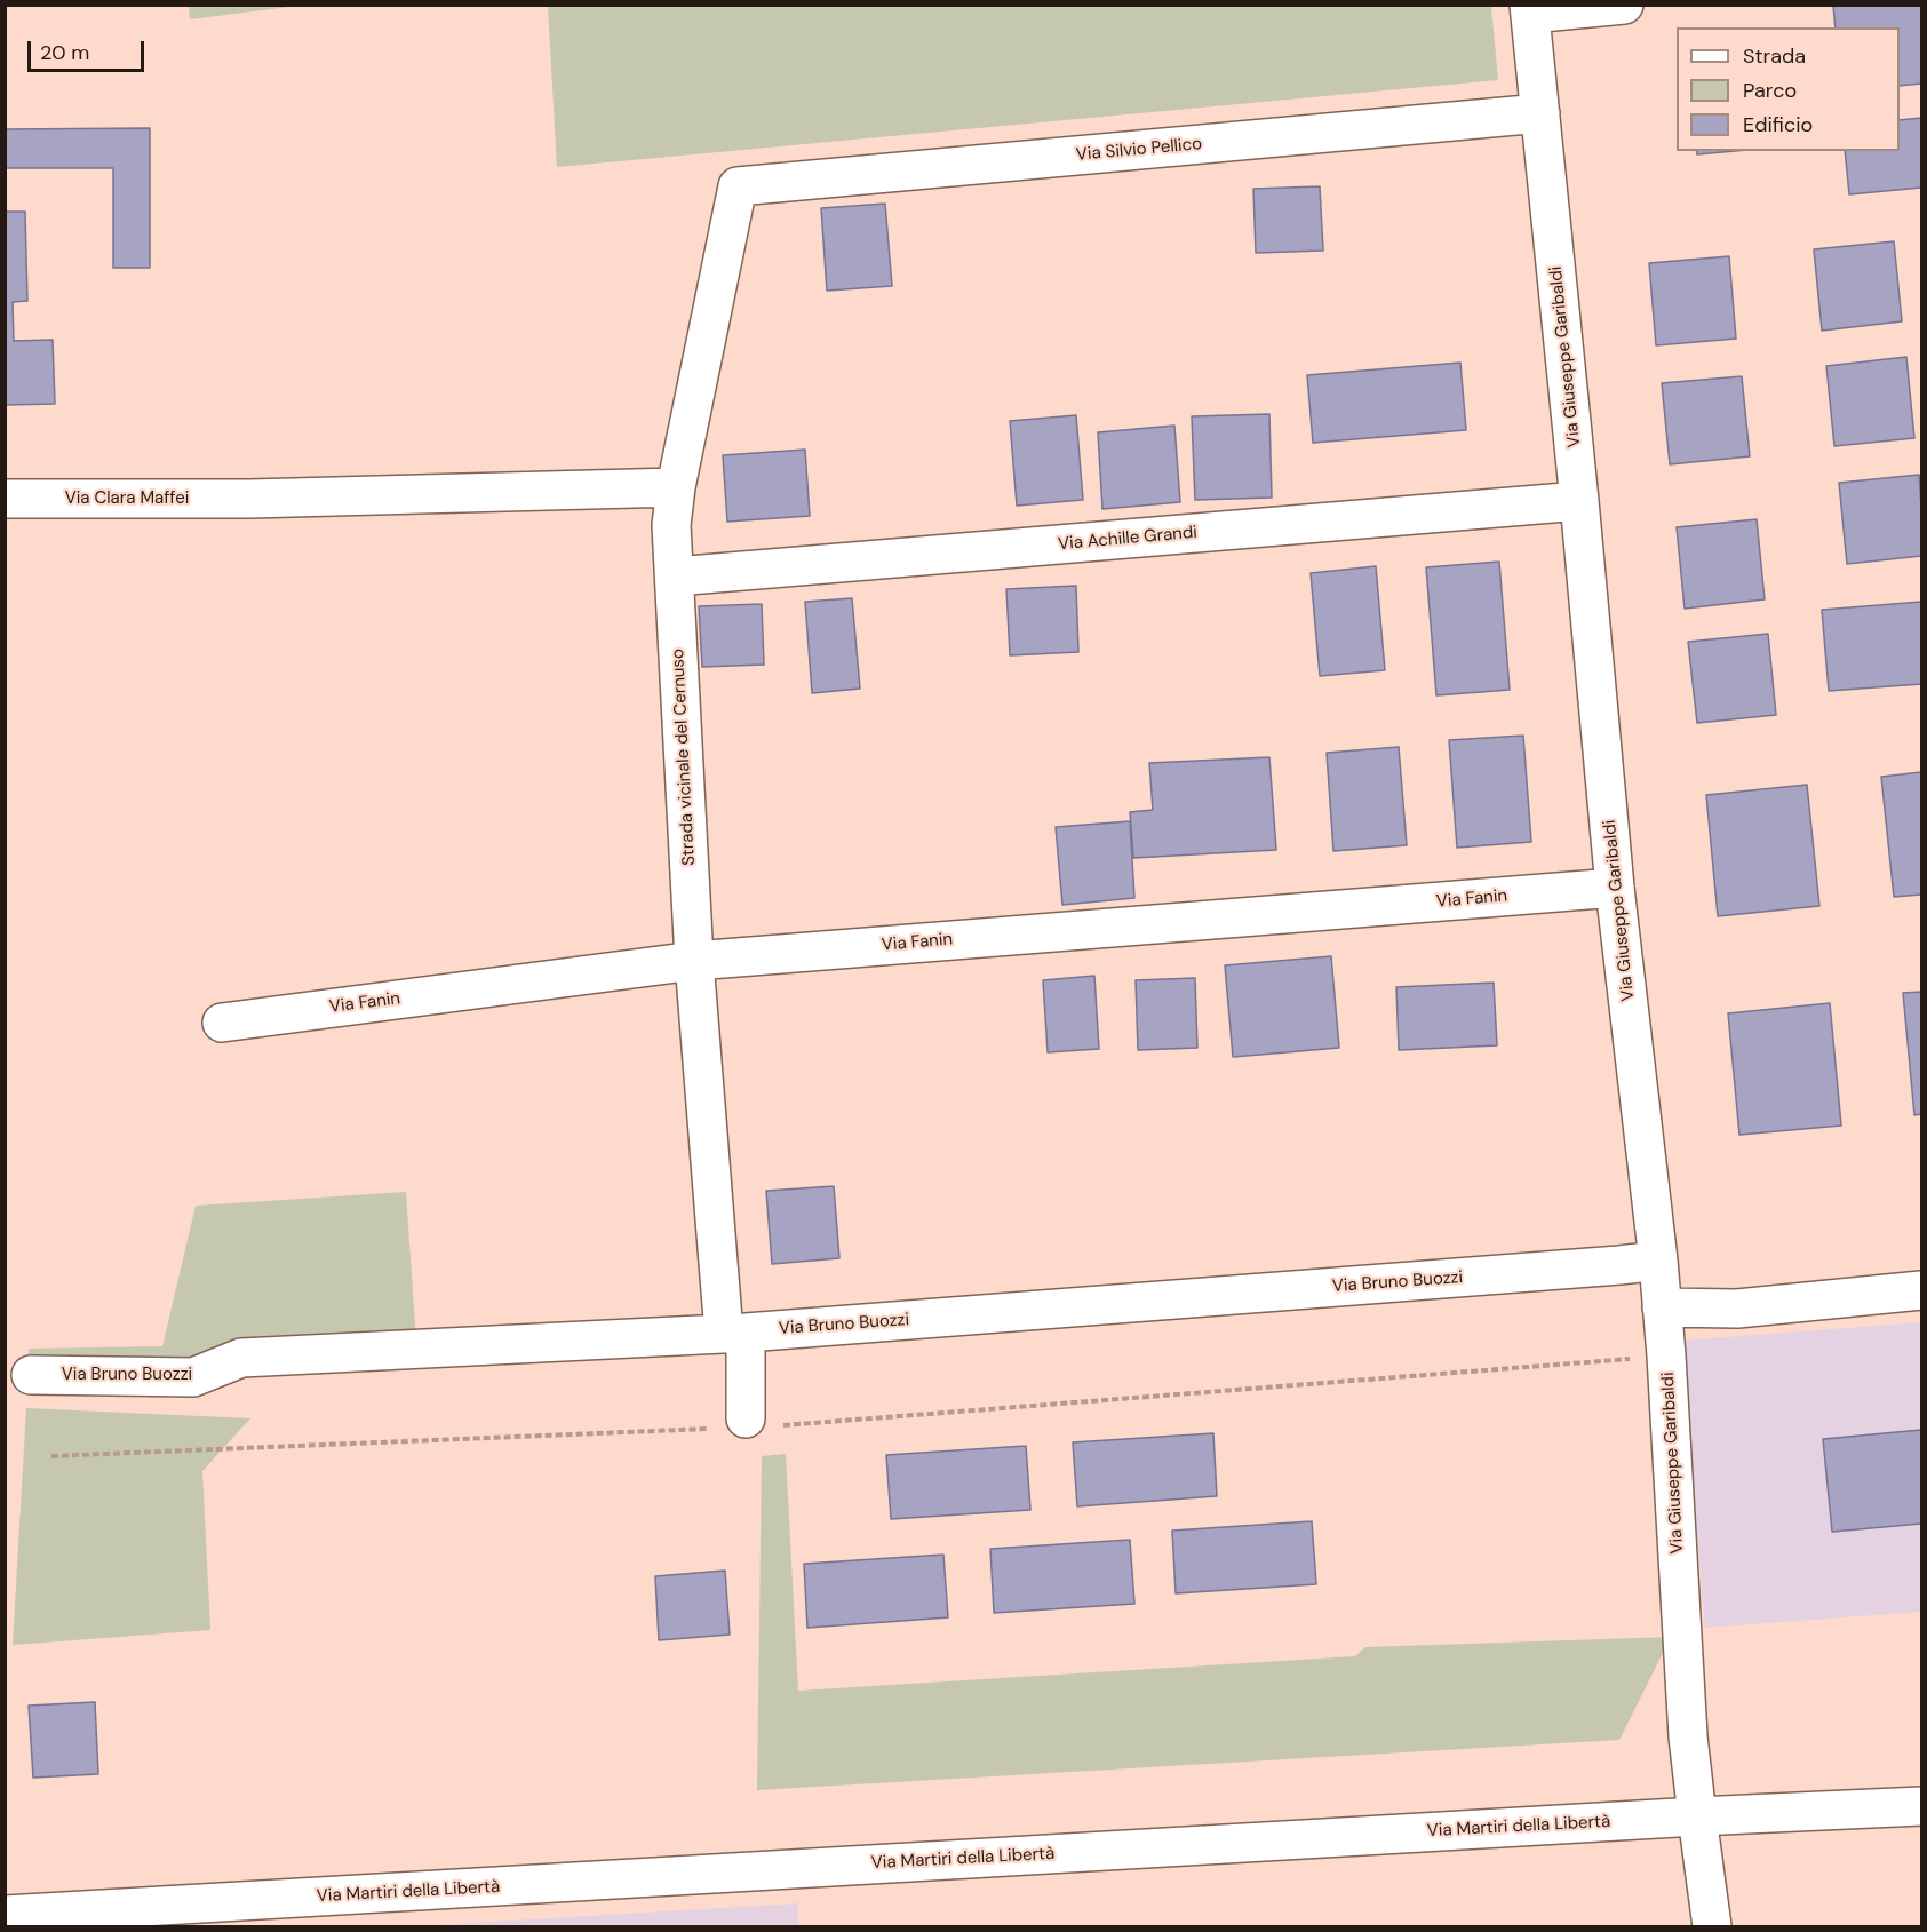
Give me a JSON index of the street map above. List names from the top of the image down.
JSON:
{
  "streets": {
    "street": [
      "Via Silvio Pellico",
      "Via Giuseppe Garibaldi",
      "Via Clara Maffei",
      "Via Achille Grandi",
      "Strada vicinale del Cernuso",
      "Via Fanin",
      "Via Bruno Buozzi",
      "Via Martiri della Libertà"
    ]
  },
  "crossings": [
    ["Via Silvio Pellico", "Via Giuseppe Garibaldi"],
    ["Via Silvio Pellico", "Strada vicinale del Cernuso"],
    ["Via Giuseppe Garibaldi", "Via Achille Grandi"],
    ["Via Giuseppe Garibaldi", "Via Fanin"],
    ["Via Giuseppe Garibaldi", "Via Bruno Buozzi"],
    ["Via Giuseppe Garibaldi", "Via Martiri della Libertà"],
    ["Via Clara Maffei", "Strada vicinale del Cernuso"],
    ["Via Achille Grandi", "Strada vicinale del Cernuso"],
    ["Strada vicinale del Cernuso", "Via Fanin"],
    ["Strada vicinale del Cernuso", "Via Bruno Buozzi"]
  ],
  "legend": ["Strada", "Parco", "Edificio"],
  "scale_bar": "20 m"
}
